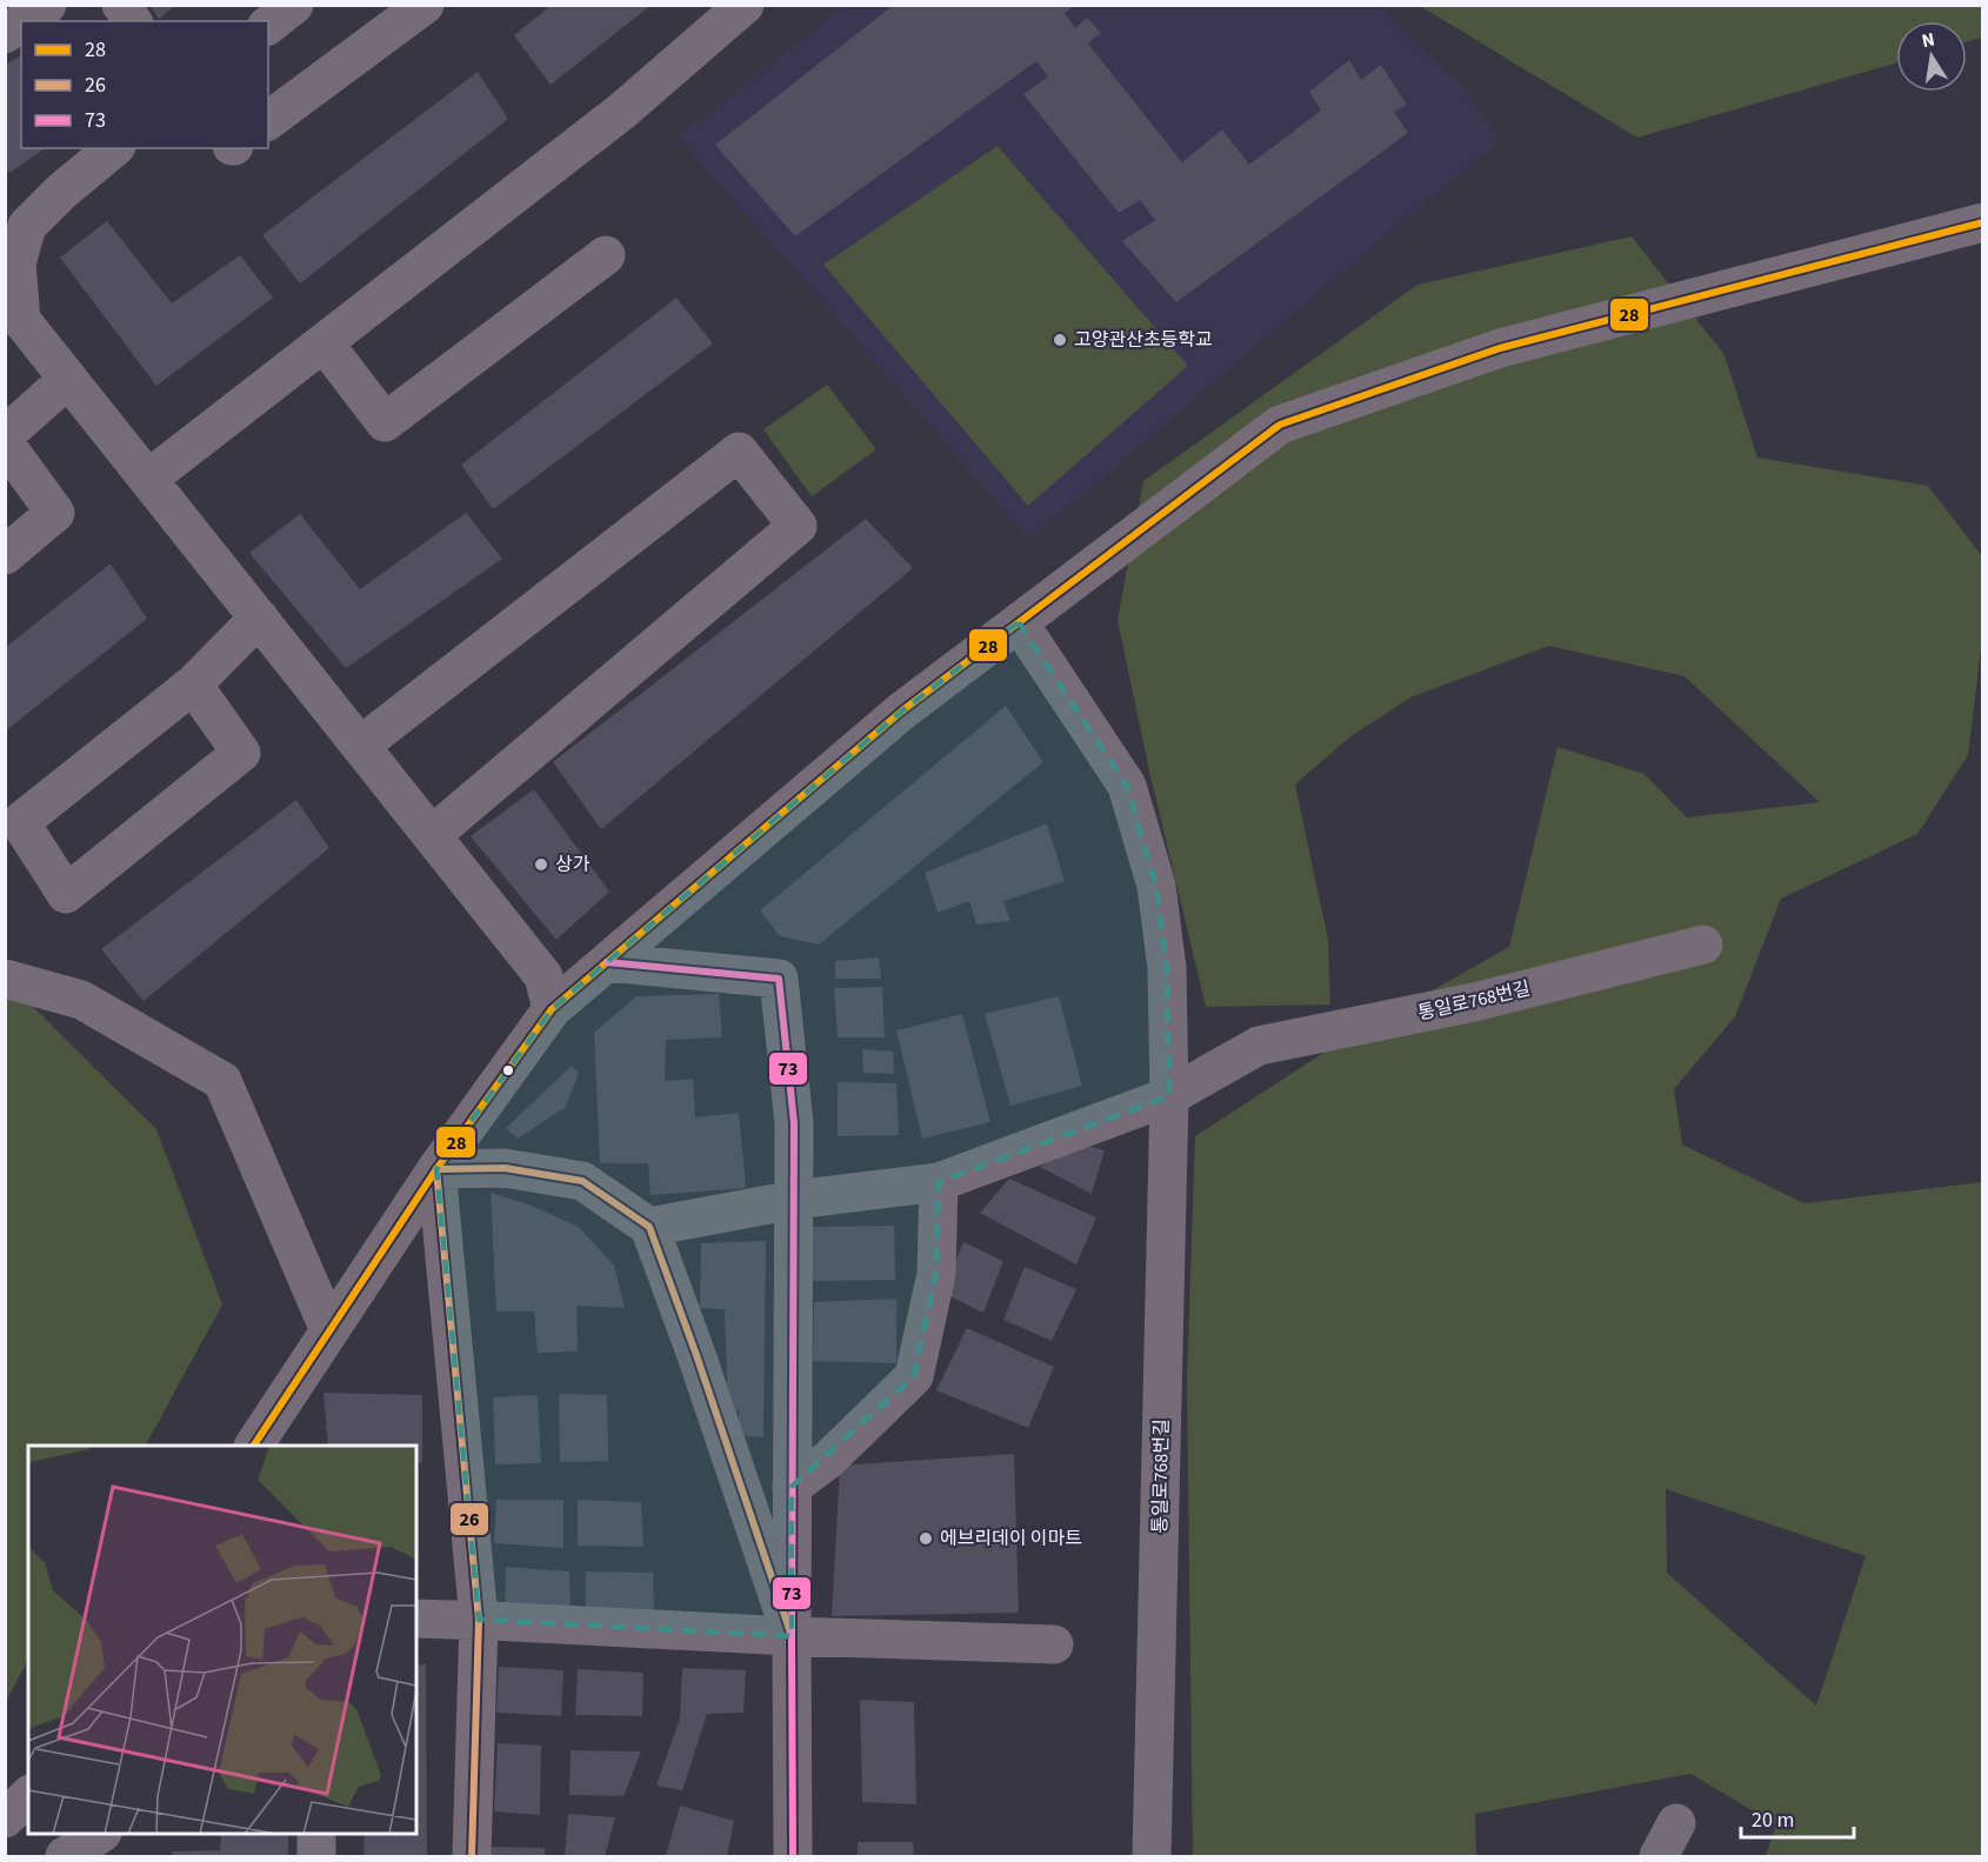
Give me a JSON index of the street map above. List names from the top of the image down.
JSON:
{
  "streets": {
    "street": ["통일로768번길"]
  },
  "places": ["고양관산초등학교", "상가", "에브리데이 이마트"],
  "lines": ["transit line 28", "transit line 73", "transit line 26"],
  "legend": ["28", "26", "73"],
  "scale_bar": "20 m",
  "north": "top"
}
